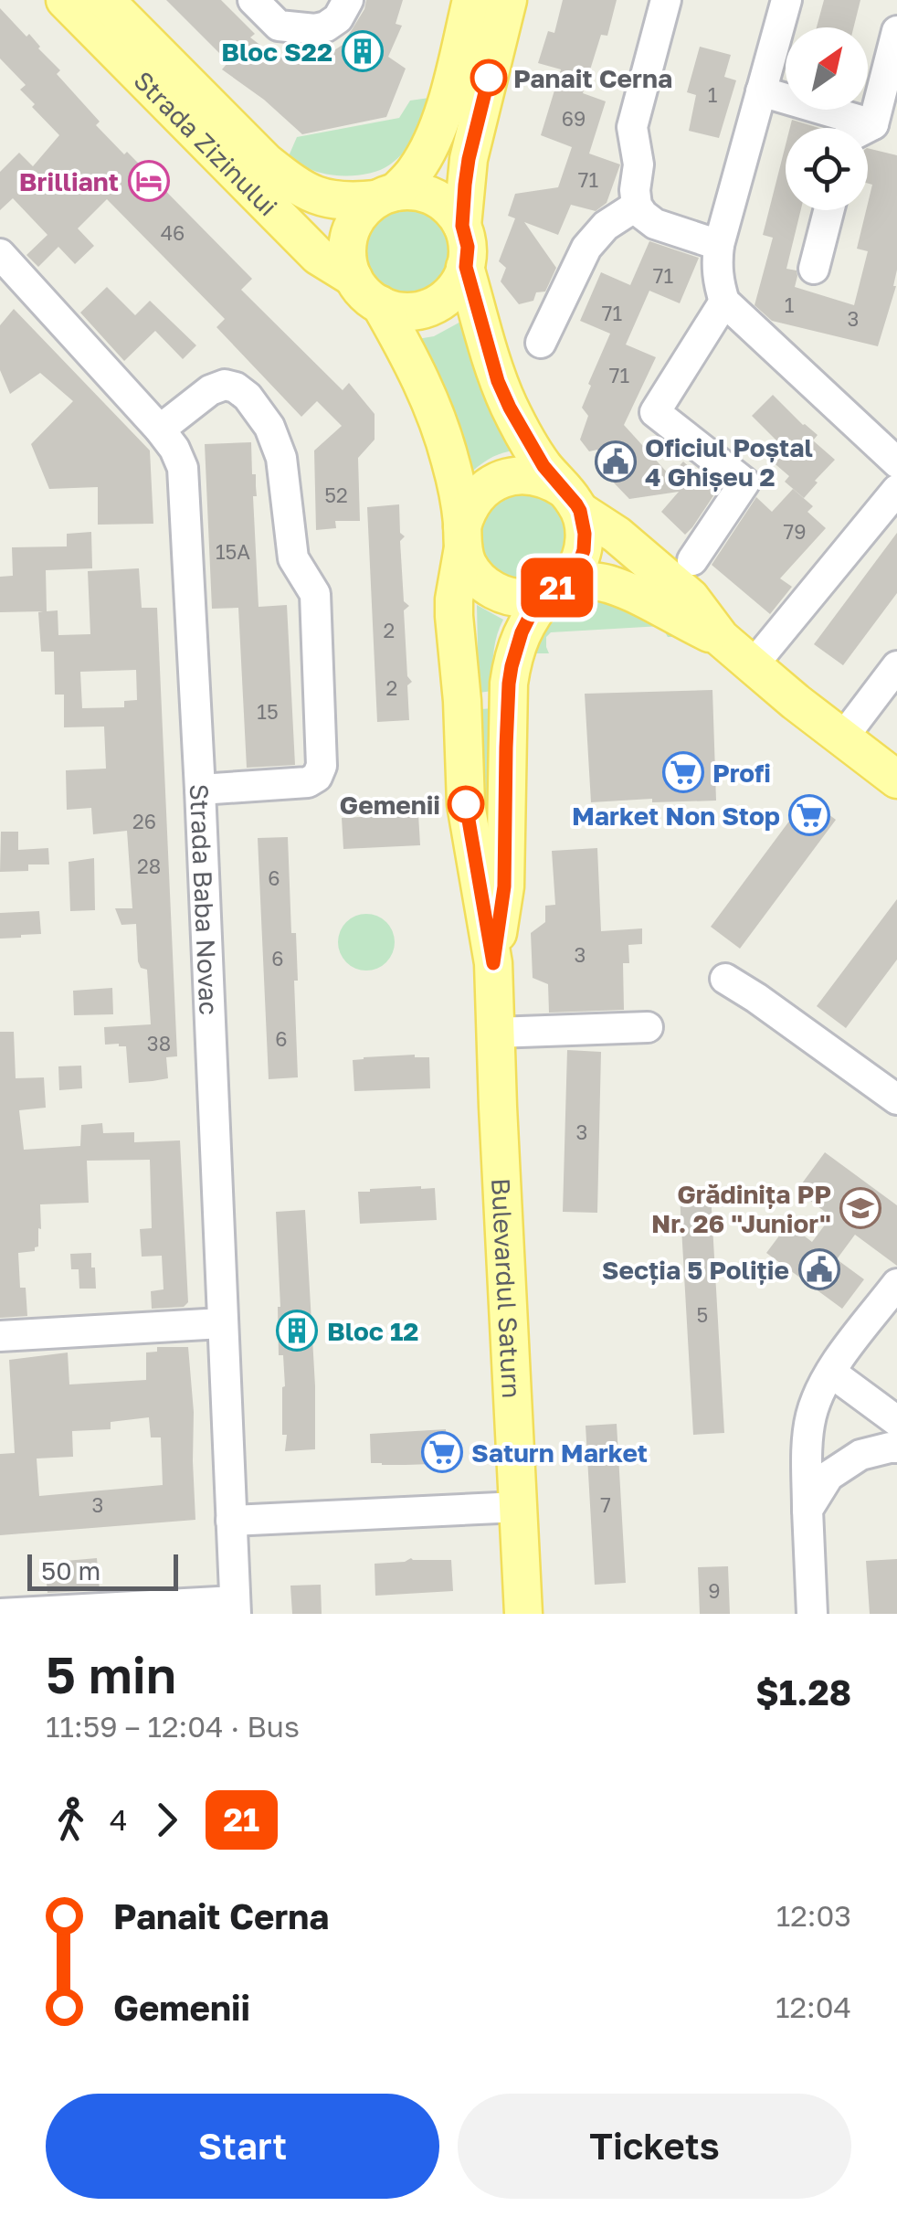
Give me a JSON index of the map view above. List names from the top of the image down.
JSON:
{
  "streets": {
    "main road": ["Strada Zizinului", "Bulevardul Saturn"],
    "street": ["Strada Baba Novac"]
  },
  "places": {
    "building": ["Bloc S22", "Bloc 12"],
    "other": ["Panait Cerna", "Gemenii"],
    "hotel": ["Brilliant"],
    "public building": ["Oficiul Poștal 4 Ghișeu 2", "Secția 5 Poliție"],
    "supermarket": ["Profi", "Market Non Stop", "Saturn Market"],
    "school or university": ["Grădinița PP Nr. 26 \"Junior\""]
  },
  "lines": ["bus line 21"],
  "house_numbers": [
    "1",
    "69",
    "71",
    "46",
    "71",
    "1",
    "71",
    "3",
    "71",
    "52",
    "79",
    "15A",
    "2",
    "2",
    "15",
    "26",
    "28",
    "6",
    "3",
    "6",
    "6",
    "38",
    "3",
    "5",
    "3",
    "7",
    "9"
  ],
  "scale_bar": "50 m",
  "north": "top right",
  "page": {
    "on_map": "21",
    "scale": "50 m",
    "heading": ["5 min", "11:59 – 12:04 · Bus", "$1.28"],
    "legs": ["4", "21"],
    "list": [
      {
        "name": "Panait Cerna",
        "value": "12:03"
      },
      {
        "name": "Gemenii",
        "value": "12:04"
      }
    ],
    "buttons": ["Start", "Tickets"]
  }
}
